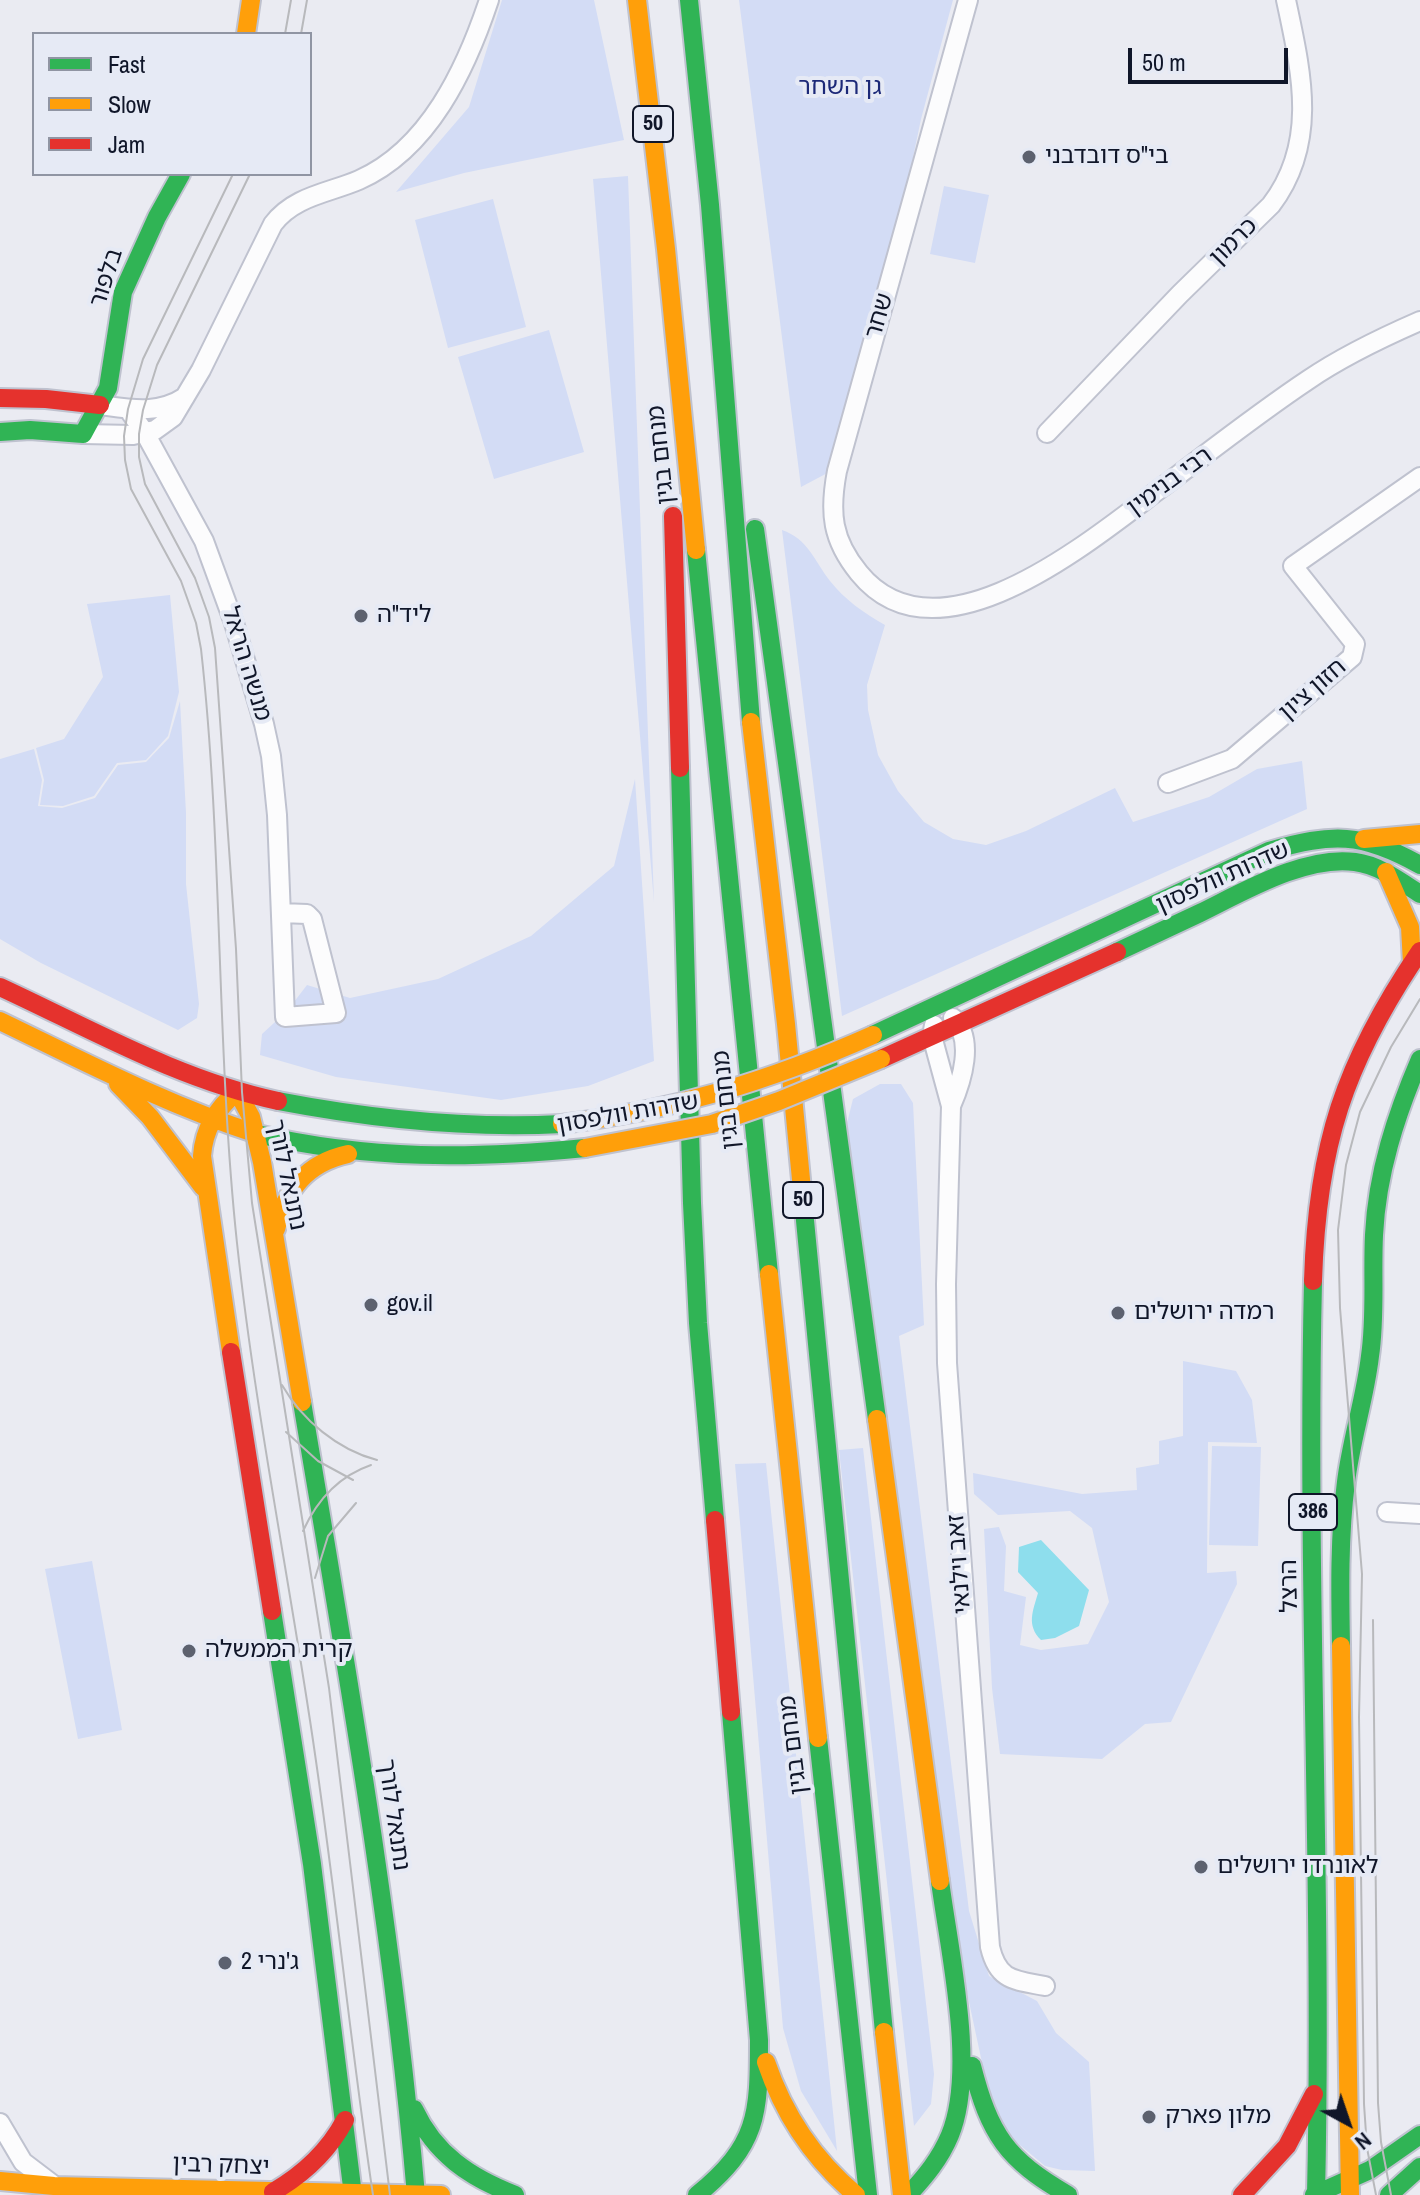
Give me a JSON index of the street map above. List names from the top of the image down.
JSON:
{
  "streets": {
    "main road": [
      "50",
      "בלפור",
      "מנחם בגין",
      "שדרות וולפסון",
      "נתנאל לורך",
      "386",
      "הרצל",
      "יצחק רבין"
    ],
    "street": [
      "כרמון",
      "שחר",
      "רבי בנימין",
      "מנשה הראל",
      "חזון ציון",
      "זאב וילנאי"
    ]
  },
  "crossings": [
    ["שחר", "רבי בנימין"],
    ["שדרות וולפסון", "נתנאל לורך"],
    ["שדרות וולפסון", "זאב וילנאי"],
    ["נתנאל לורך", "יצחק רבין"]
  ],
  "parks": ["גן השחר"],
  "places": [
    "בי\"ס דובדבני",
    "ליד\"ה",
    "gov.il",
    "רמדה ירושלים",
    "קרית הממשלה",
    "לאונרדו ירושלים",
    "ג'נרי 2",
    "מלון פארק"
  ],
  "legend": ["Fast", "Slow", "Jam"],
  "scale_bar": "50 m",
  "north": "bottom right"
}
